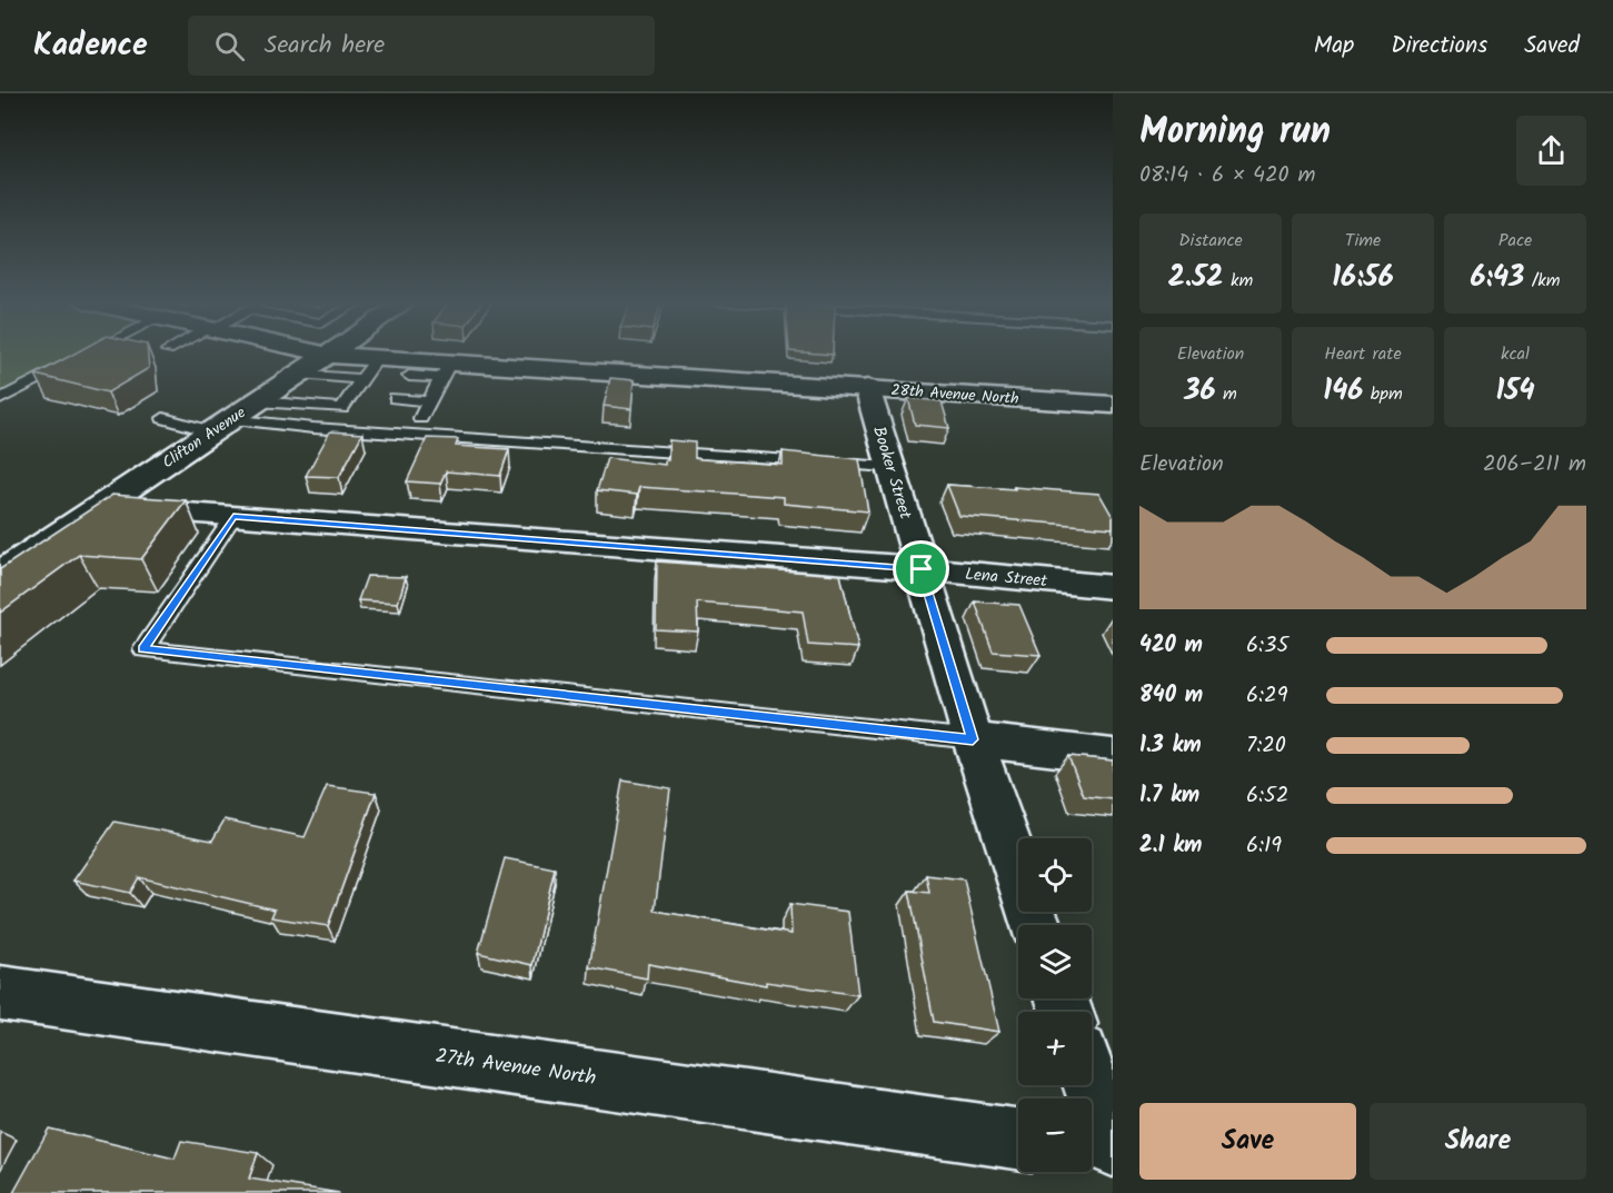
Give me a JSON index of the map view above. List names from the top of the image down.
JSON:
{
  "streets": {
    "street": [
      "28th Avenue North",
      "Clifton Avenue",
      "Booker Street",
      "Lena Street",
      "27th Avenue North"
    ]
  },
  "crossings": [
    ["28th Avenue North", "Clifton Avenue"],
    ["28th Avenue North", "Booker Street"],
    ["Clifton Avenue", "Lena Street"],
    ["Booker Street", "Lena Street"]
  ],
  "page": {
    "header": "Kadence",
    "search": "Search here",
    "nav": ["Map", "Directions", "Saved"],
    "heading": ["Morning run", "08:14 · 6 × 420 m"],
    "stats": [
      ["Distance", "2.52 km"],
      ["Time", "16:56"],
      ["Pace", "6:43 /km"],
      ["Elevation", "36 m"],
      ["Heart rate", "146 bpm"],
      ["kcal", "154"]
    ],
    "chart": ["Elevation", "206–211 m"],
    "list": [
      {
        "name": "420 m",
        "note": "6:35"
      },
      {
        "name": "840 m",
        "note": "6:29"
      },
      {
        "name": "1.3 km",
        "note": "7:20"
      },
      {
        "name": "1.7 km",
        "note": "6:52"
      },
      {
        "name": "2.1 km",
        "note": "6:19"
      }
    ],
    "map_buttons": ["+", "−"],
    "buttons": ["Save", "Share"]
  }
}
